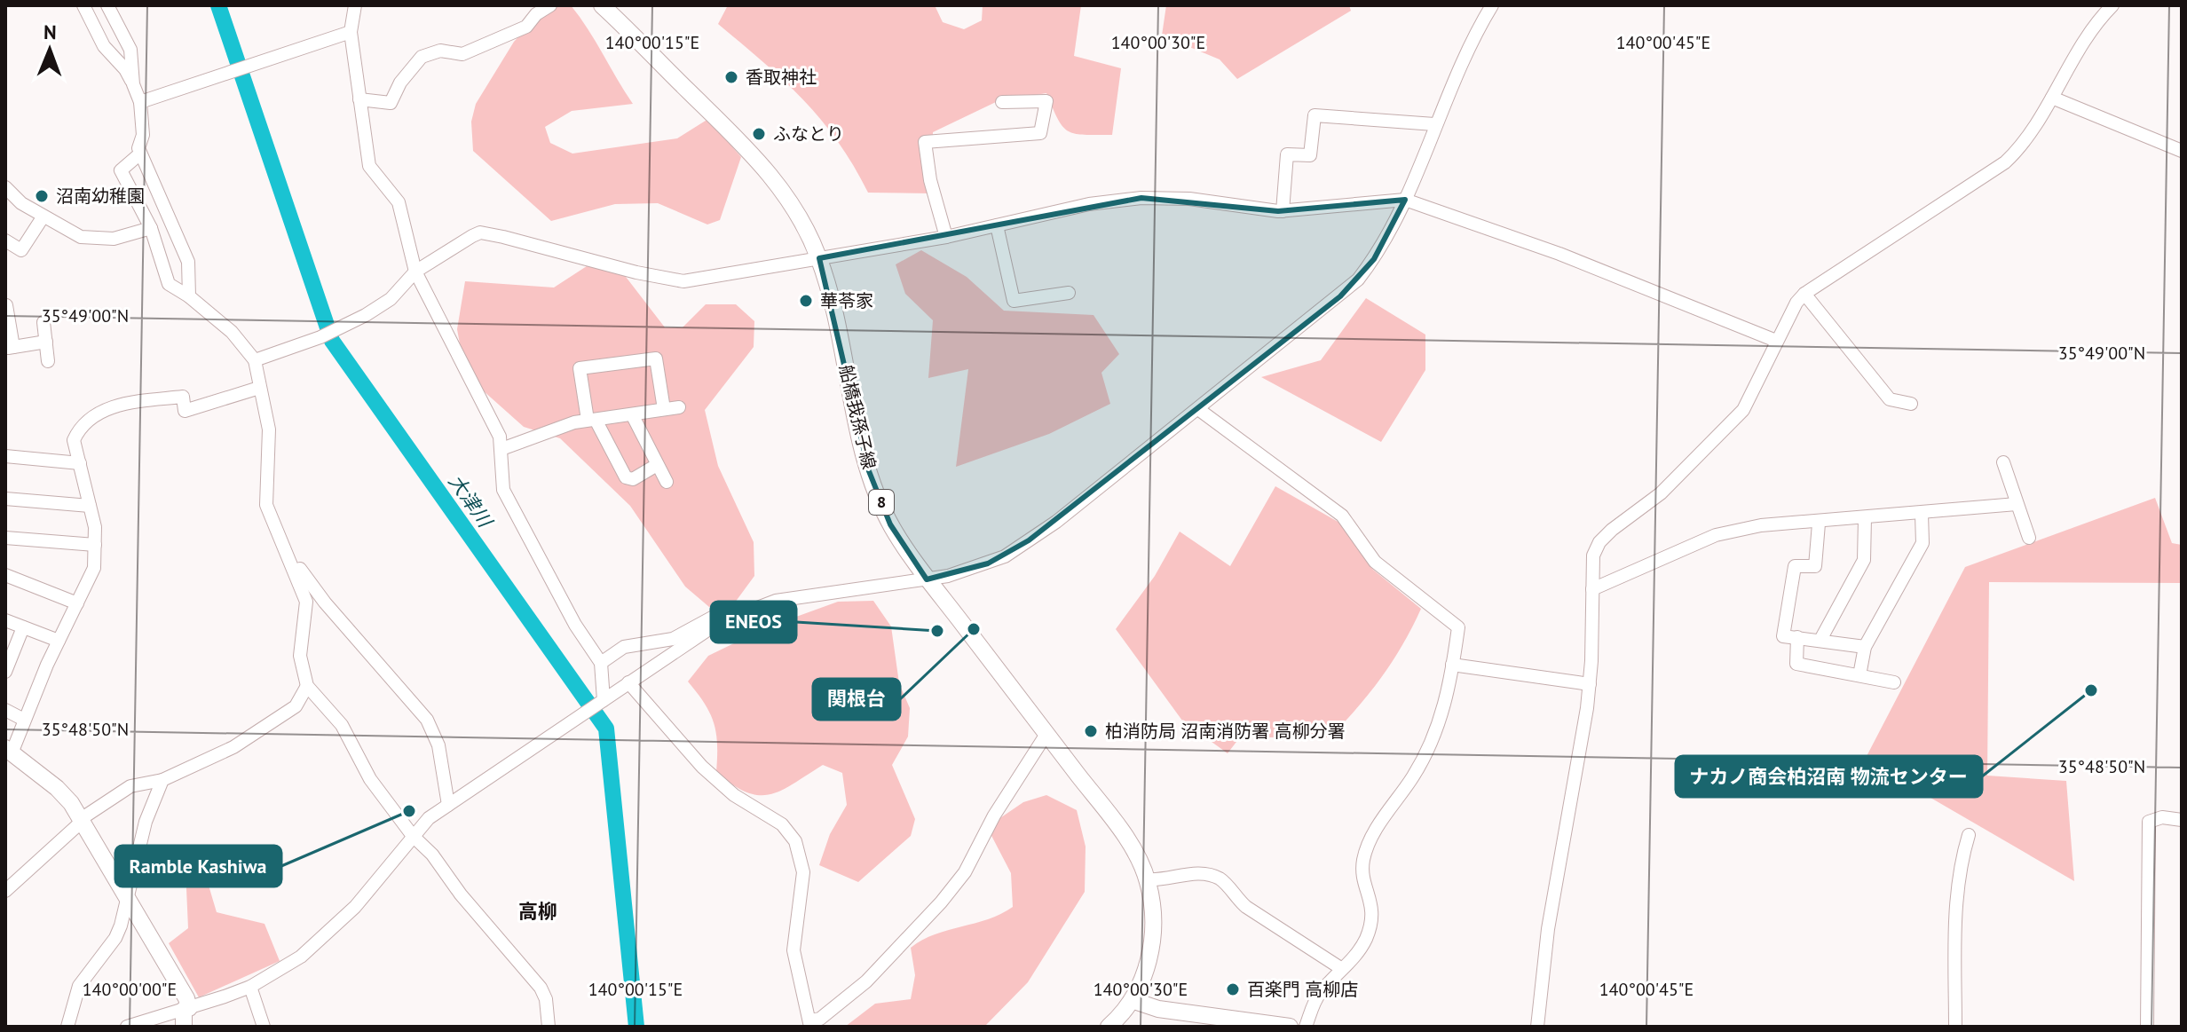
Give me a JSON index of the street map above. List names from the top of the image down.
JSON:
{
  "streets": {
    "main road": ["船橋我孫子線", "8"]
  },
  "districts": ["高柳"],
  "water": ["大津川"],
  "places": [
    "香取神社",
    "ふなとり",
    "沼南幼稚園",
    "華苓家",
    "関根台",
    "ENEOS",
    "ナカノ商会柏沼南 物流センター",
    "柏消防局 沼南消防署 高柳分署",
    "Ramble Kashiwa",
    "百楽門 高柳店"
  ],
  "north": "top",
  "coordinates": [
    "140°00'15\"E",
    "140°00'30\"E",
    "140°00'45\"E",
    "35°49'00\"N",
    "35°48'50\"N",
    "140°00'00\"E"
  ]
}
